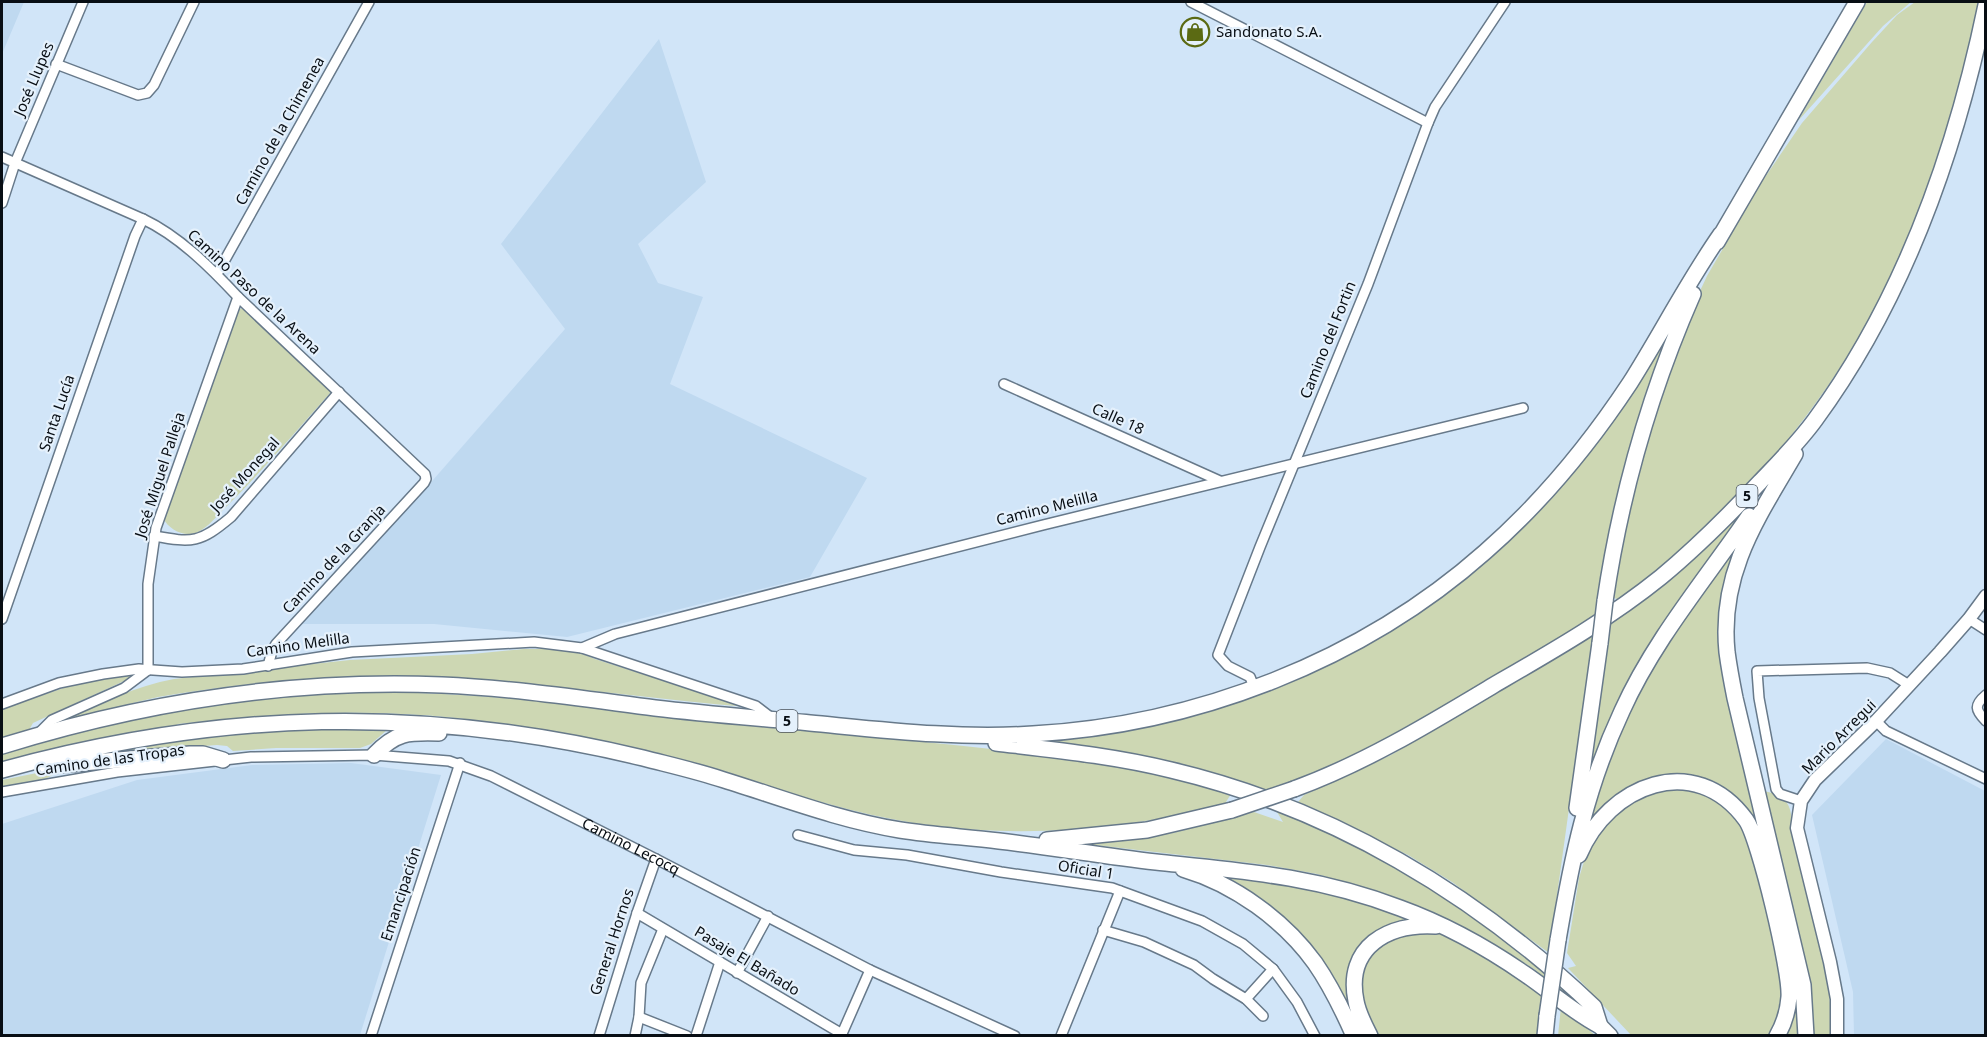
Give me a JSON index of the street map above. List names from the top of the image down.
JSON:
{
  "streets": {
    "highway": ["5"],
    "street": [
      "José Llupes",
      "Camino de la Chimenea",
      "Camino Paso de la Arena",
      "Camino del Fortin",
      "Santa Lucía",
      "Calle 18",
      "José Miguel Palleja",
      "José Monegal",
      "Camino Melilla",
      "Camino de la Granja",
      "Mario Arregui",
      "Camino de las Tropas",
      "Camino Lecocq",
      "Oficial 1",
      "Emancipación",
      "General Hornos",
      "Pasaje El Bañado"
    ]
  },
  "crossings": [
    ["José Llupes", "Camino Paso de la Arena"],
    ["Camino de la Chimenea", "Camino Paso de la Arena"],
    ["Camino Paso de la Arena", "Santa Lucía"],
    ["Camino Paso de la Arena", "José Miguel Palleja"],
    ["Camino Paso de la Arena", "José Monegal"],
    ["Camino Paso de la Arena", "Camino de la Granja"],
    ["Camino del Fortin", "5"],
    ["Camino del Fortin", "Camino Melilla"],
    ["Calle 18", "Camino Melilla"],
    ["José Miguel Palleja", "José Monegal"],
    ["José Miguel Palleja", "Camino Melilla"],
    ["5", "Camino Melilla"],
    ["Camino Melilla", "Camino de la Granja"],
    ["Camino de las Tropas", "Camino Lecocq"],
    ["Camino Lecocq", "Emancipación"],
    ["Camino Lecocq", "General Hornos"],
    ["General Hornos", "Pasaje El Bañado"]
  ],
  "places": {
    "shop": ["Sandonato S.A."]
  }
}
